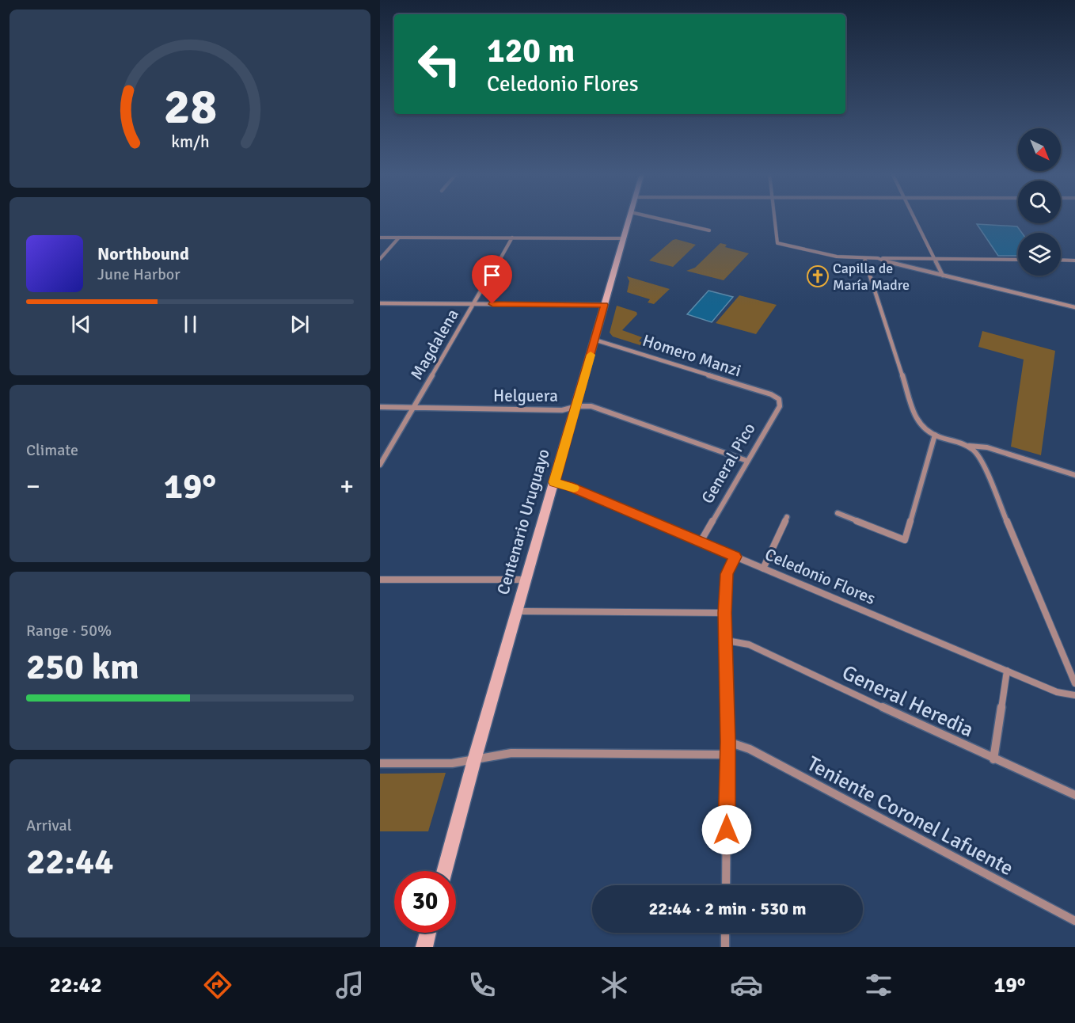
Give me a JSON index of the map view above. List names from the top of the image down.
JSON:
{
  "streets": {
    "main road": ["Centenario Uruguayo"],
    "street": [
      "Magdalena",
      "Homero Manzi",
      "Helguera",
      "General Pico",
      "Celedonio Flores",
      "General Heredia",
      "Teniente Coronel Lafuente"
    ]
  },
  "crossings": [
    ["Magdalena", "Helguera"],
    ["Homero Manzi", "General Pico"],
    ["Homero Manzi", "Centenario Uruguayo"],
    ["Helguera", "General Pico"],
    ["Helguera", "Centenario Uruguayo"],
    ["General Pico", "Celedonio Flores"],
    ["Centenario Uruguayo", "Celedonio Flores"]
  ],
  "places": {
    "church": ["Capilla de María Madre"]
  },
  "north": "bottom right",
  "page": {
    "turn": ["120 m", "Celedonio Flores"],
    "song": ["Northbound", "June Harbor"],
    "tile": [
      "Climate",
      ["Range · 50%", "250 km"],
      ["Arrival", "22:44"]
    ],
    "heat": ["−", "19°", "+"],
    "limit": "30",
    "trip": "22:44 · 2 min · 530 m",
    "tabs": ["22:42", "19°"],
    "gauge": ["28", "km/h"]
  }
}
